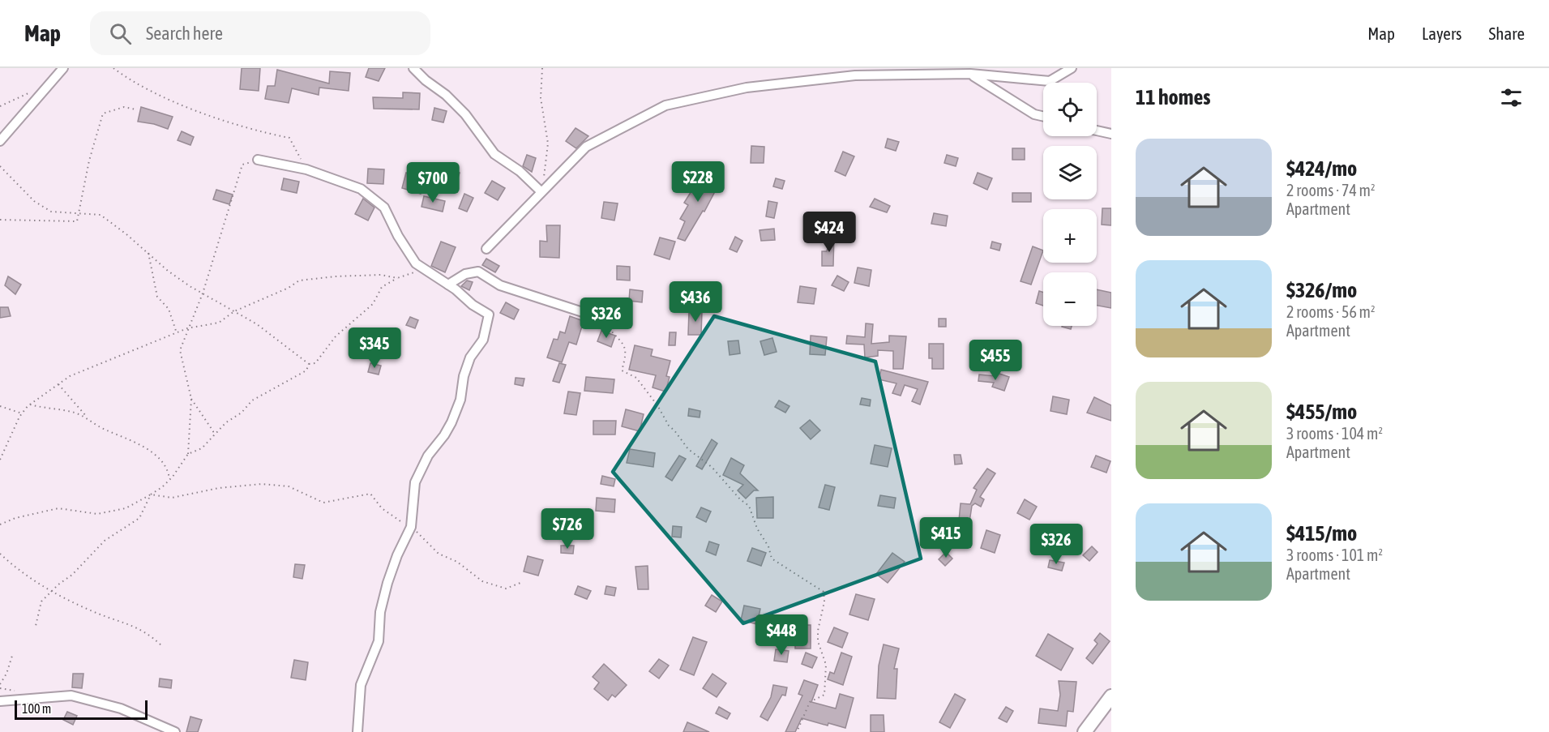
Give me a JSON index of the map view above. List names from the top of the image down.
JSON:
{
  "scale_bar": "100 m",
  "page": {
    "header": "Map",
    "search": "Search here",
    "nav": ["Map", "Layers", "Share"],
    "heading": "11 homes",
    "map_buttons": ["+", "−"],
    "list": [
      {
        "name": "$424/mo",
        "note": "2 rooms · 74 m² · Apartment"
      },
      {
        "name": "$326/mo",
        "note": "2 rooms · 56 m² · Apartment"
      },
      {
        "name": "$455/mo",
        "note": "3 rooms · 104 m² · Apartment"
      },
      {
        "name": "$415/mo",
        "note": "3 rooms · 101 m² · Apartment"
      }
    ],
    "price": [
      "$228",
      "$700",
      "$424",
      "$436",
      "$326",
      "$345",
      "$455",
      "$726",
      "$415",
      "$326",
      "$448"
    ],
    "scale": "100 m"
  }
}
